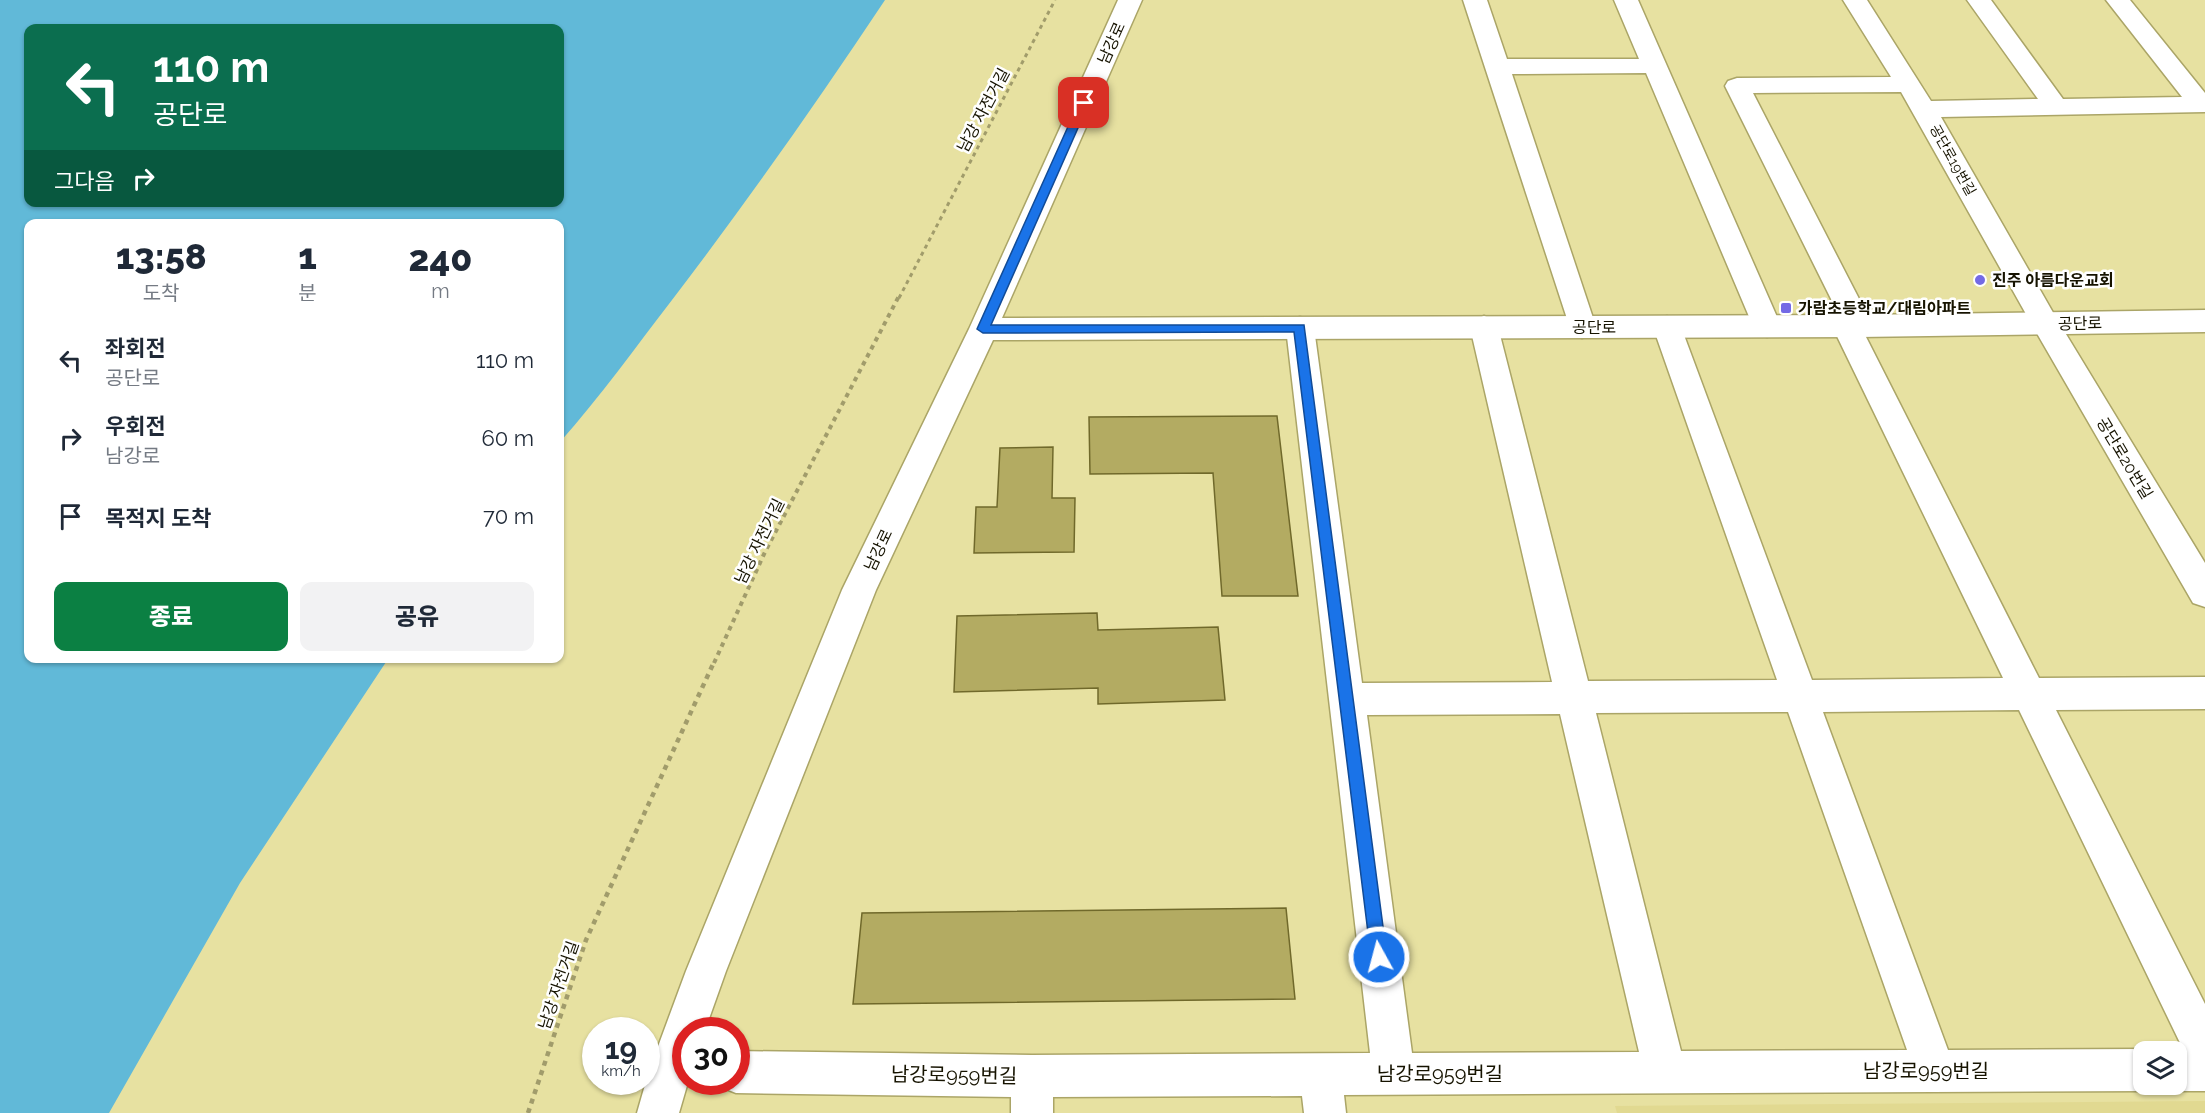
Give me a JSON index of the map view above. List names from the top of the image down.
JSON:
{
  "streets": {
    "street": [
      "남강로",
      "공단로19번길",
      "공단로",
      "공단로20번길",
      "남강로959번길"
    ],
    "path": ["남강 자전거길"]
  },
  "crossings": [
    ["남강로", "공단로"],
    ["공단로19번길", "공단로"],
    ["공단로19번길", "공단로20번길"],
    ["공단로", "공단로20번길"]
  ],
  "places": {
    "other": ["진주 아름다운교회"],
    "transit": ["가람초등학교/대림아파트"]
  },
  "page": {
    "turn": ["110 m", "공단로"],
    "then": "그다음",
    "eta": [
      "13:58",
      "도착",
      "1",
      "분",
      "240",
      "m"
    ],
    "list": [
      {
        "name": "좌회전",
        "note": "공단로",
        "value": "110 m"
      },
      {
        "name": "우회전",
        "note": "남강로",
        "value": "60 m"
      },
      {
        "name": "목적지 도착",
        "value": "70 m"
      }
    ],
    "buttons": ["종료", "공유"],
    "speed": "19 km/h",
    "limit": "30"
  }
}
